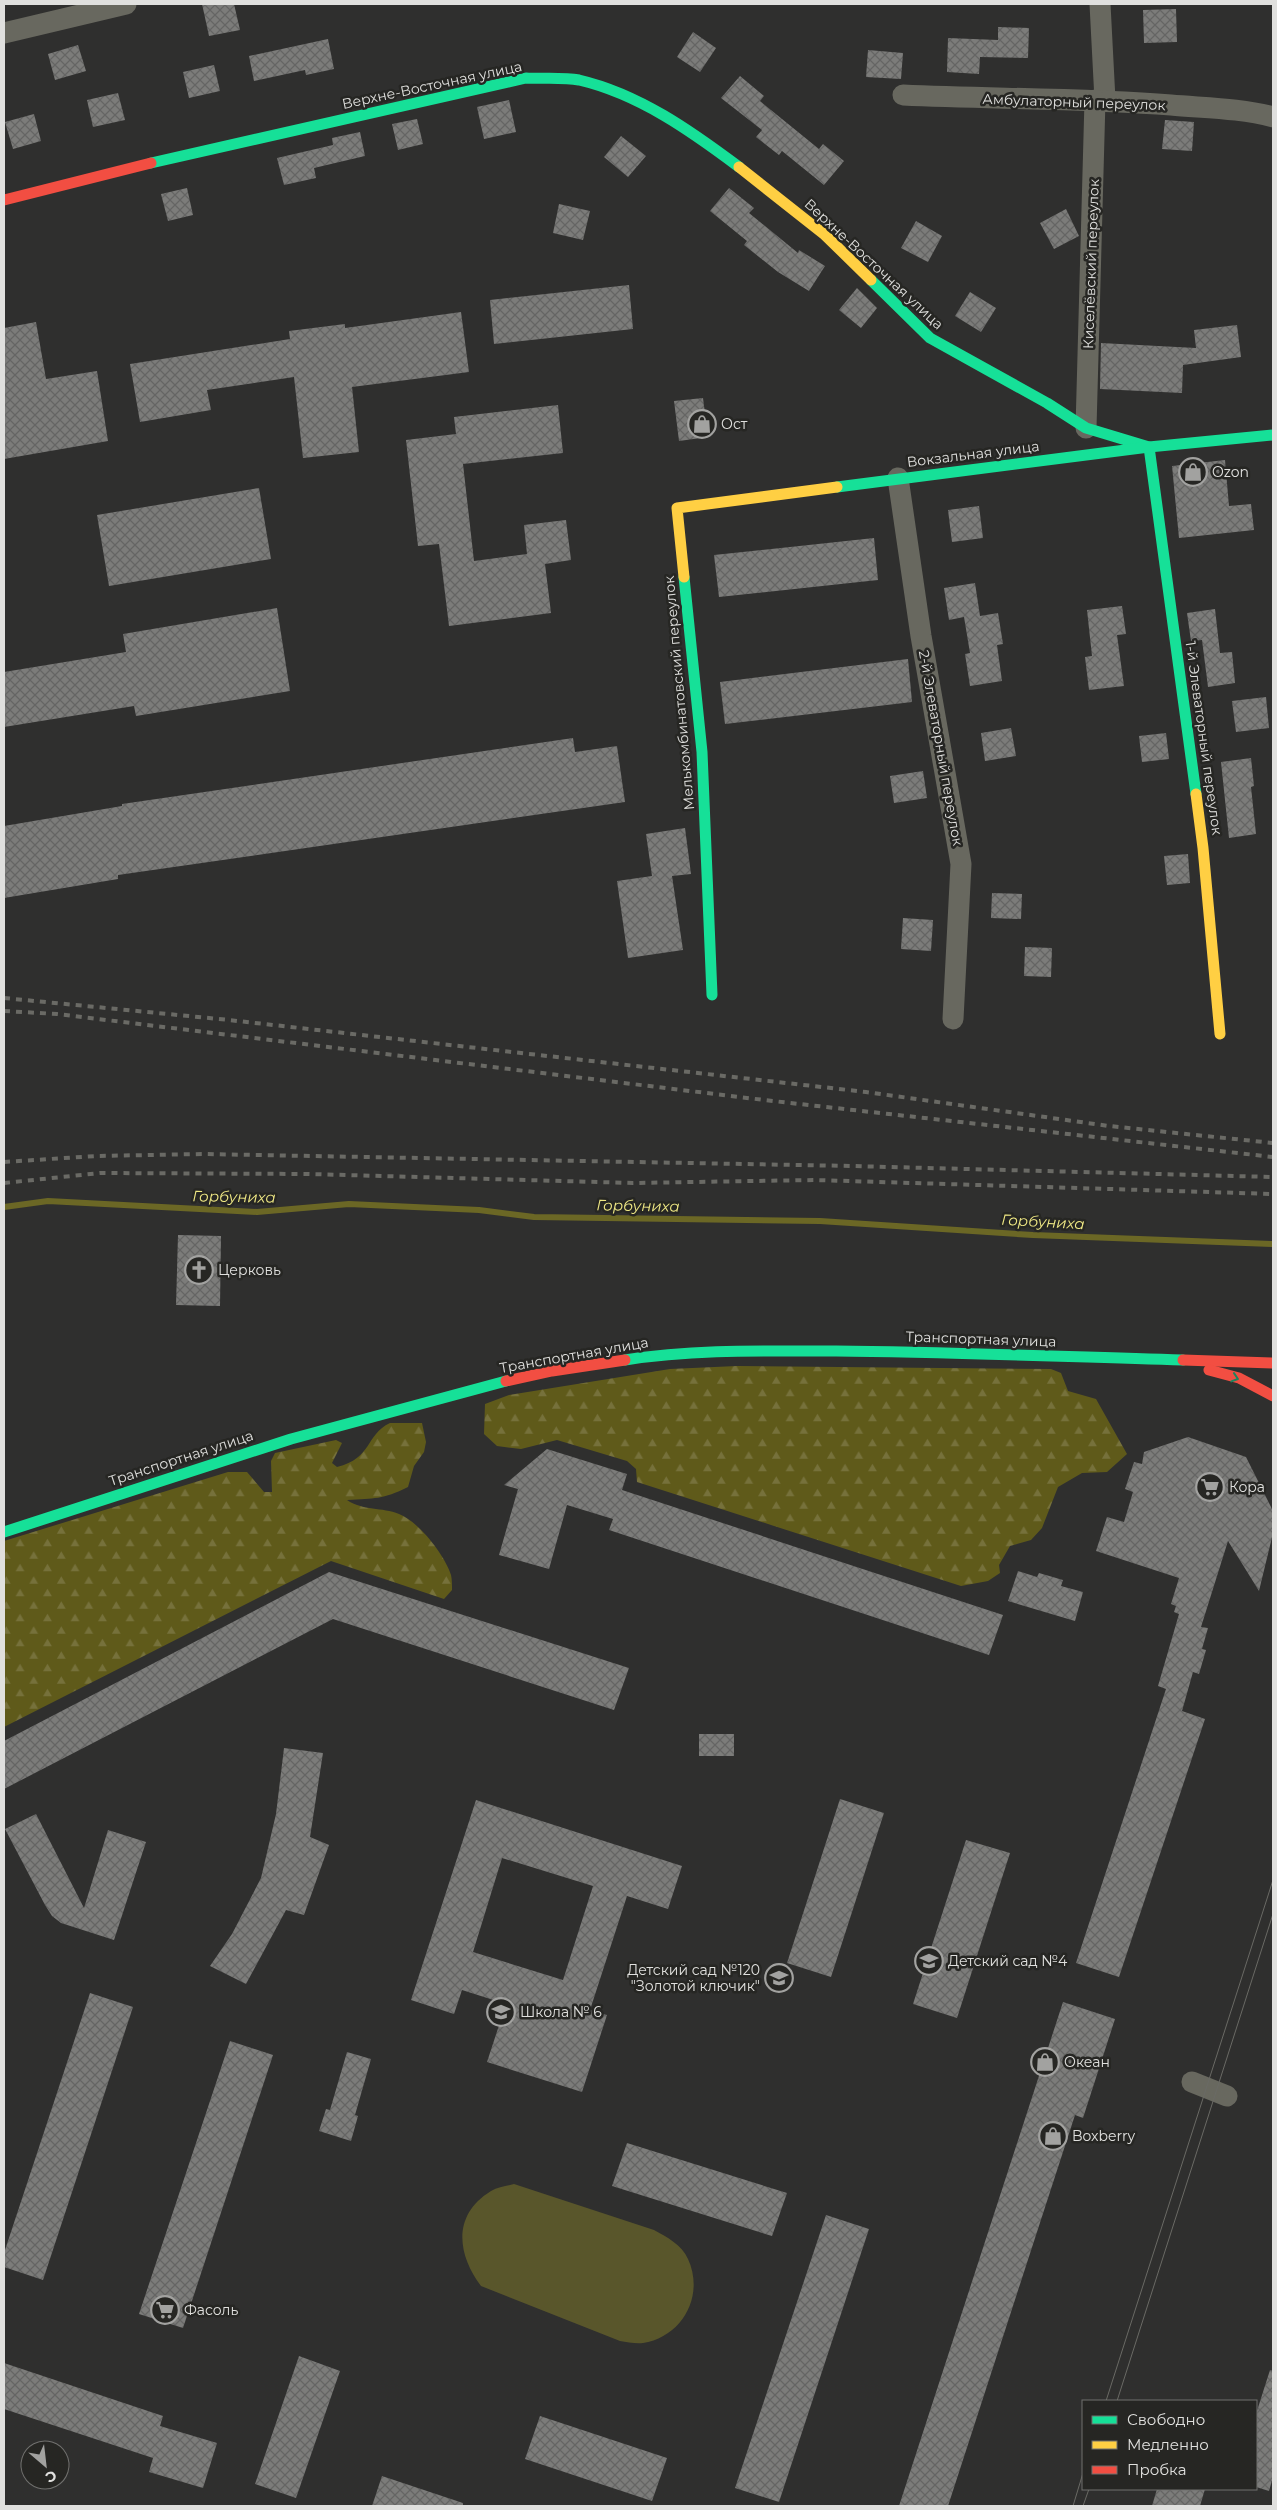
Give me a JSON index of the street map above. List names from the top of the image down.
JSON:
{
  "streets": {
    "street": [
      "Верхне-Восточная улица",
      "Амбулаторный переулок",
      "Киселёвский переулок",
      "Вокзальная улица",
      "Мелькомбинатовский переулок",
      "1-й Элеваторный переулок",
      "2-й Элеваторный переулок",
      "Транспортная улица"
    ]
  },
  "crossings": [
    ["Верхне-Восточная улица", "Киселёвский переулок"],
    ["Верхне-Восточная улица", "Вокзальная улица"],
    ["Верхне-Восточная улица", "1-й Элеваторный переулок"],
    ["Амбулаторный переулок", "Киселёвский переулок"],
    ["Вокзальная улица", "Мелькомбинатовский переулок"],
    ["Вокзальная улица", "1-й Элеваторный переулок"],
    ["Вокзальная улица", "2-й Элеваторный переулок"]
  ],
  "water": ["Горбуниха"],
  "places": {
    "shop": [
      "Ост",
      "Ozon",
      "Океан",
      "Boxberry"
    ],
    "church": ["Церковь"],
    "supermarket": ["Кора", "Фасоль"],
    "school or university": ["Детский сад №4", "Детский сад №120 \"Золотой ключик\"", "Школа № 6"]
  },
  "legend": ["Свободно", "Медленно", "Пробка"],
  "north": "bottom right"
}
